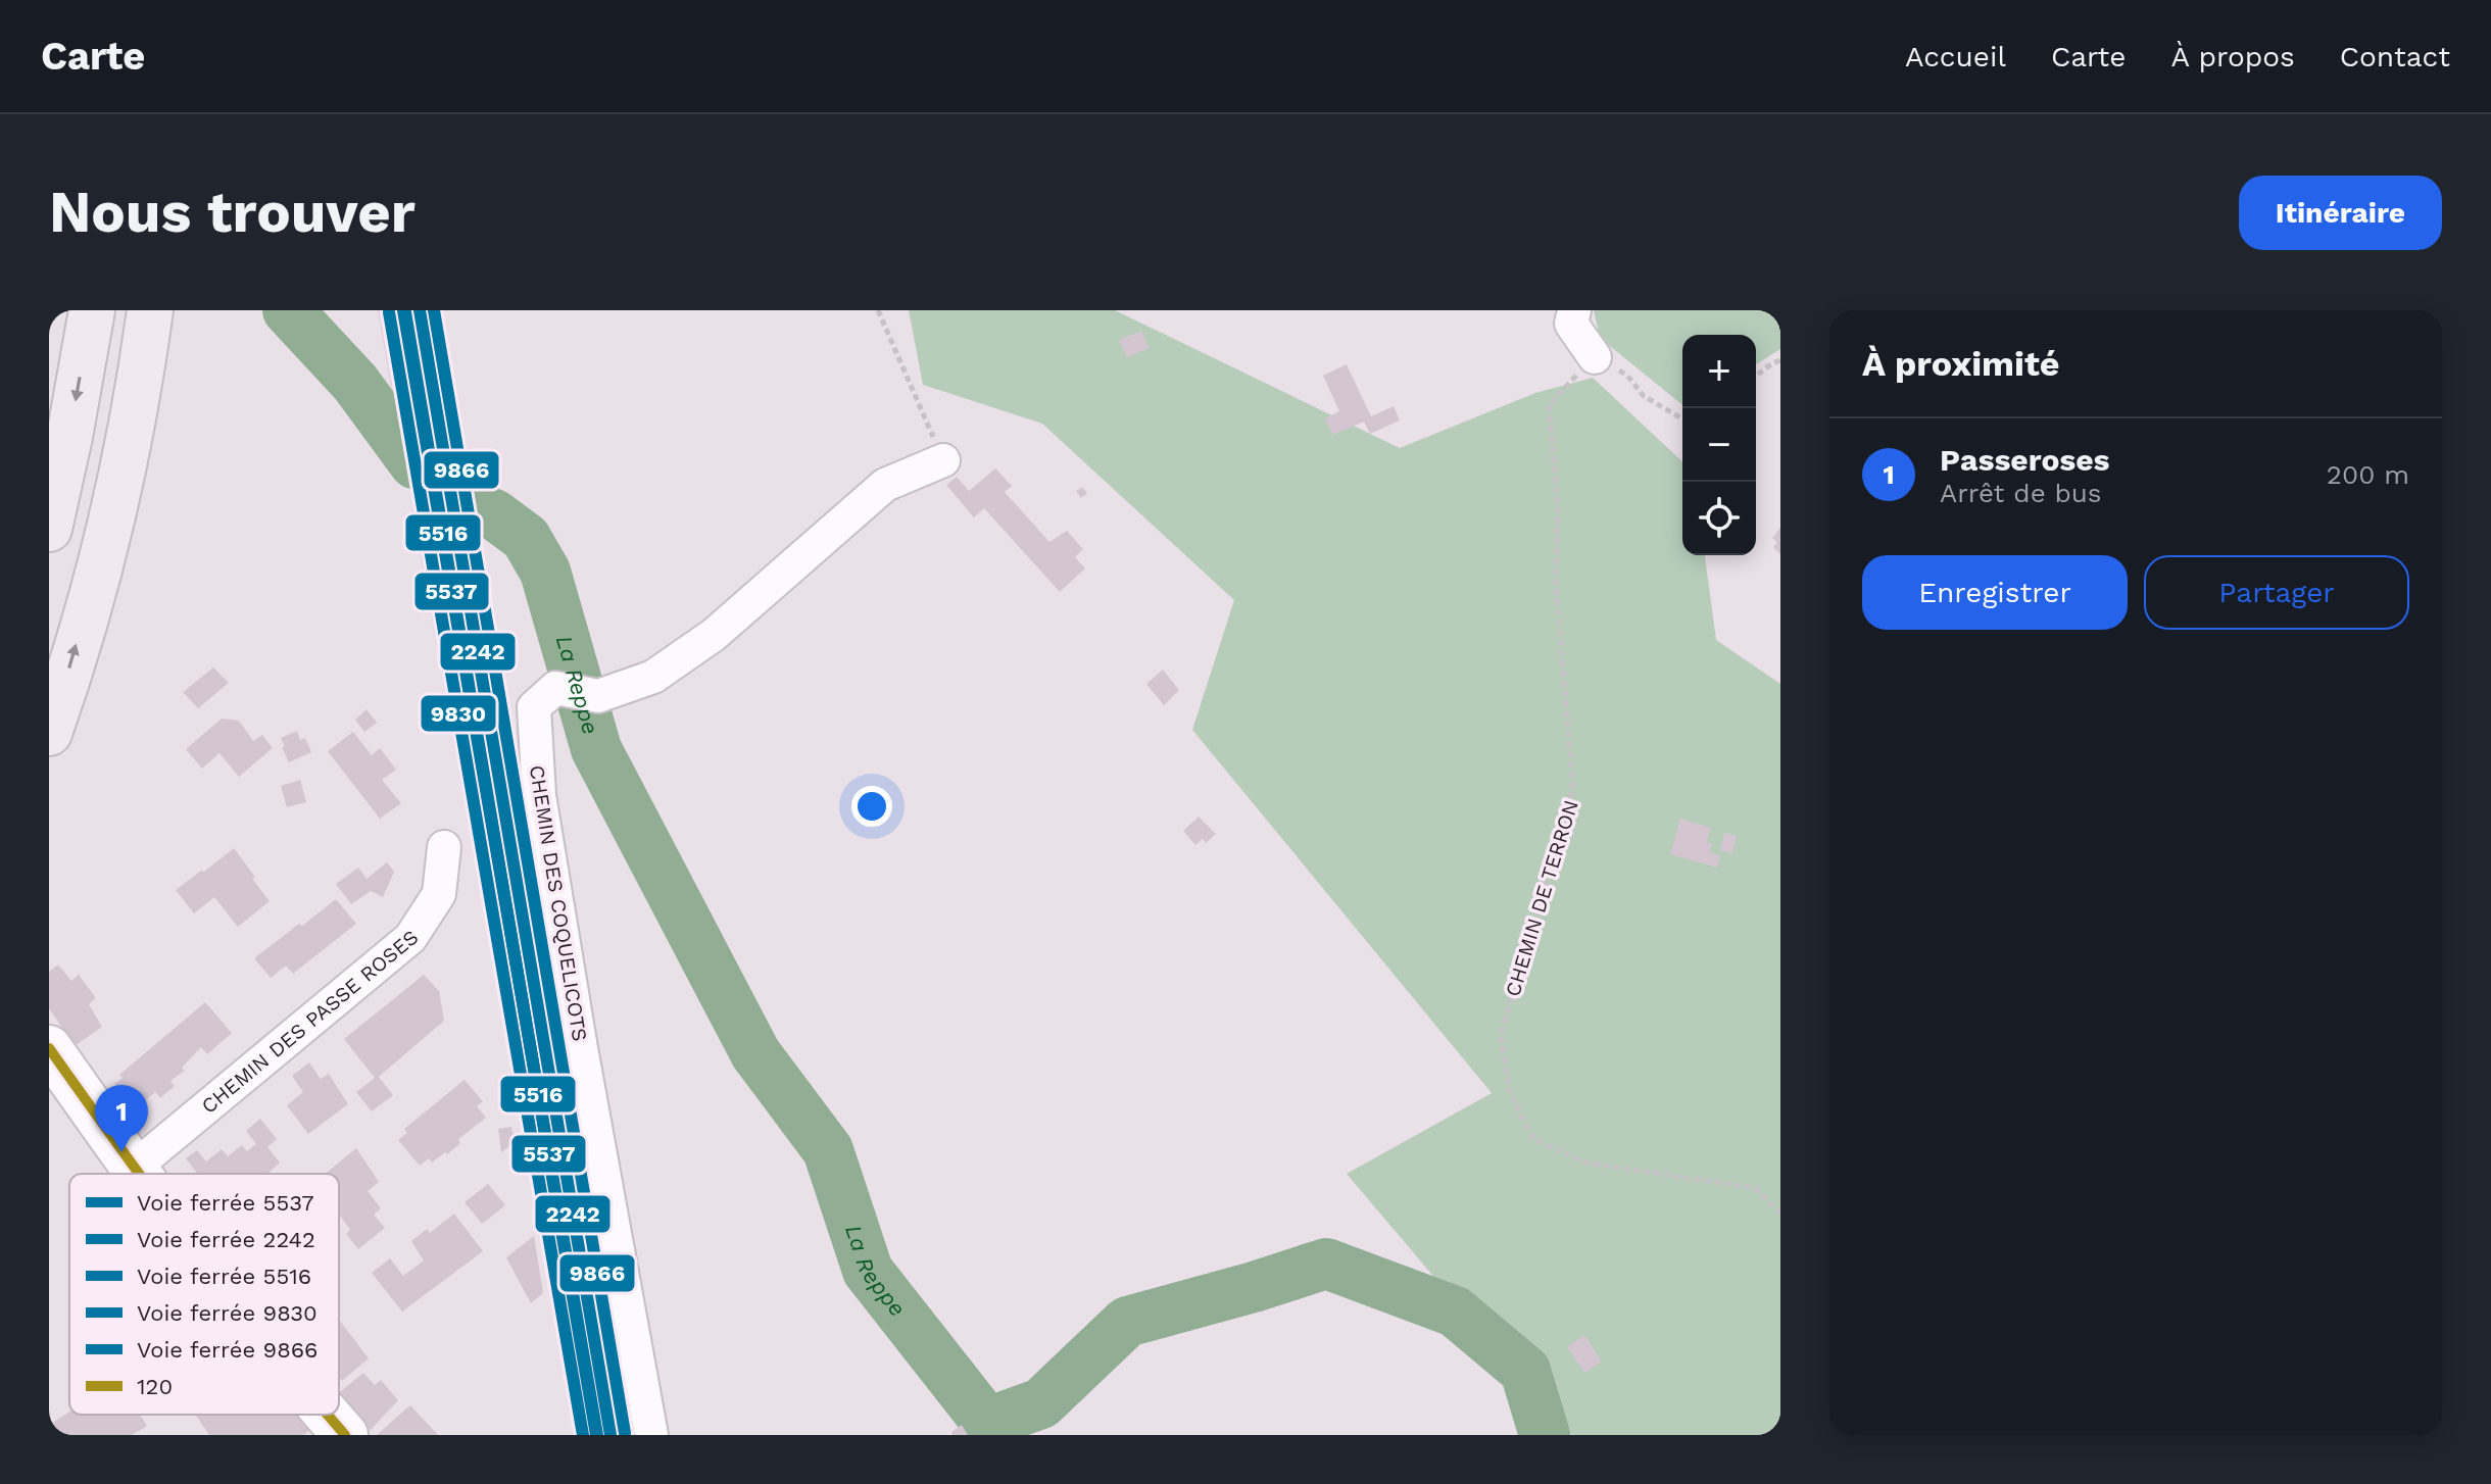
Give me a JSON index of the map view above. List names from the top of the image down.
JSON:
{
  "streets": {
    "street": ["CHEMIN DES COQUELICOTS", "CHEMIN DES PASSE ROSES"],
    "path": ["CHEMIN DE TERRON"]
  },
  "water": ["La Reppe"],
  "lines": [
    "rail line 5537",
    "rail line 2242",
    "rail line 9866",
    "rail line 5516",
    "rail line 9830",
    "transit line 120"
  ],
  "legend": [
    "Voie ferrée 5537",
    "Voie ferrée 2242",
    "Voie ferrée 5516",
    "Voie ferrée 9830",
    "Voie ferrée 9866",
    "120"
  ],
  "page": {
    "header": "Carte",
    "nav": [
      "Accueil",
      "Carte",
      "À propos",
      "Contact"
    ],
    "buttons": [
      "Itinéraire",
      ["Enregistrer", "Partager"]
    ],
    "title": "Nous trouver",
    "heading": "À proximité",
    "map_buttons": ["+", "−"],
    "list": [
      {
        "mark": "1",
        "name": "Passeroses",
        "note": "Arrêt de bus",
        "value": "200 m"
      }
    ],
    "pins": "1"
  }
}
